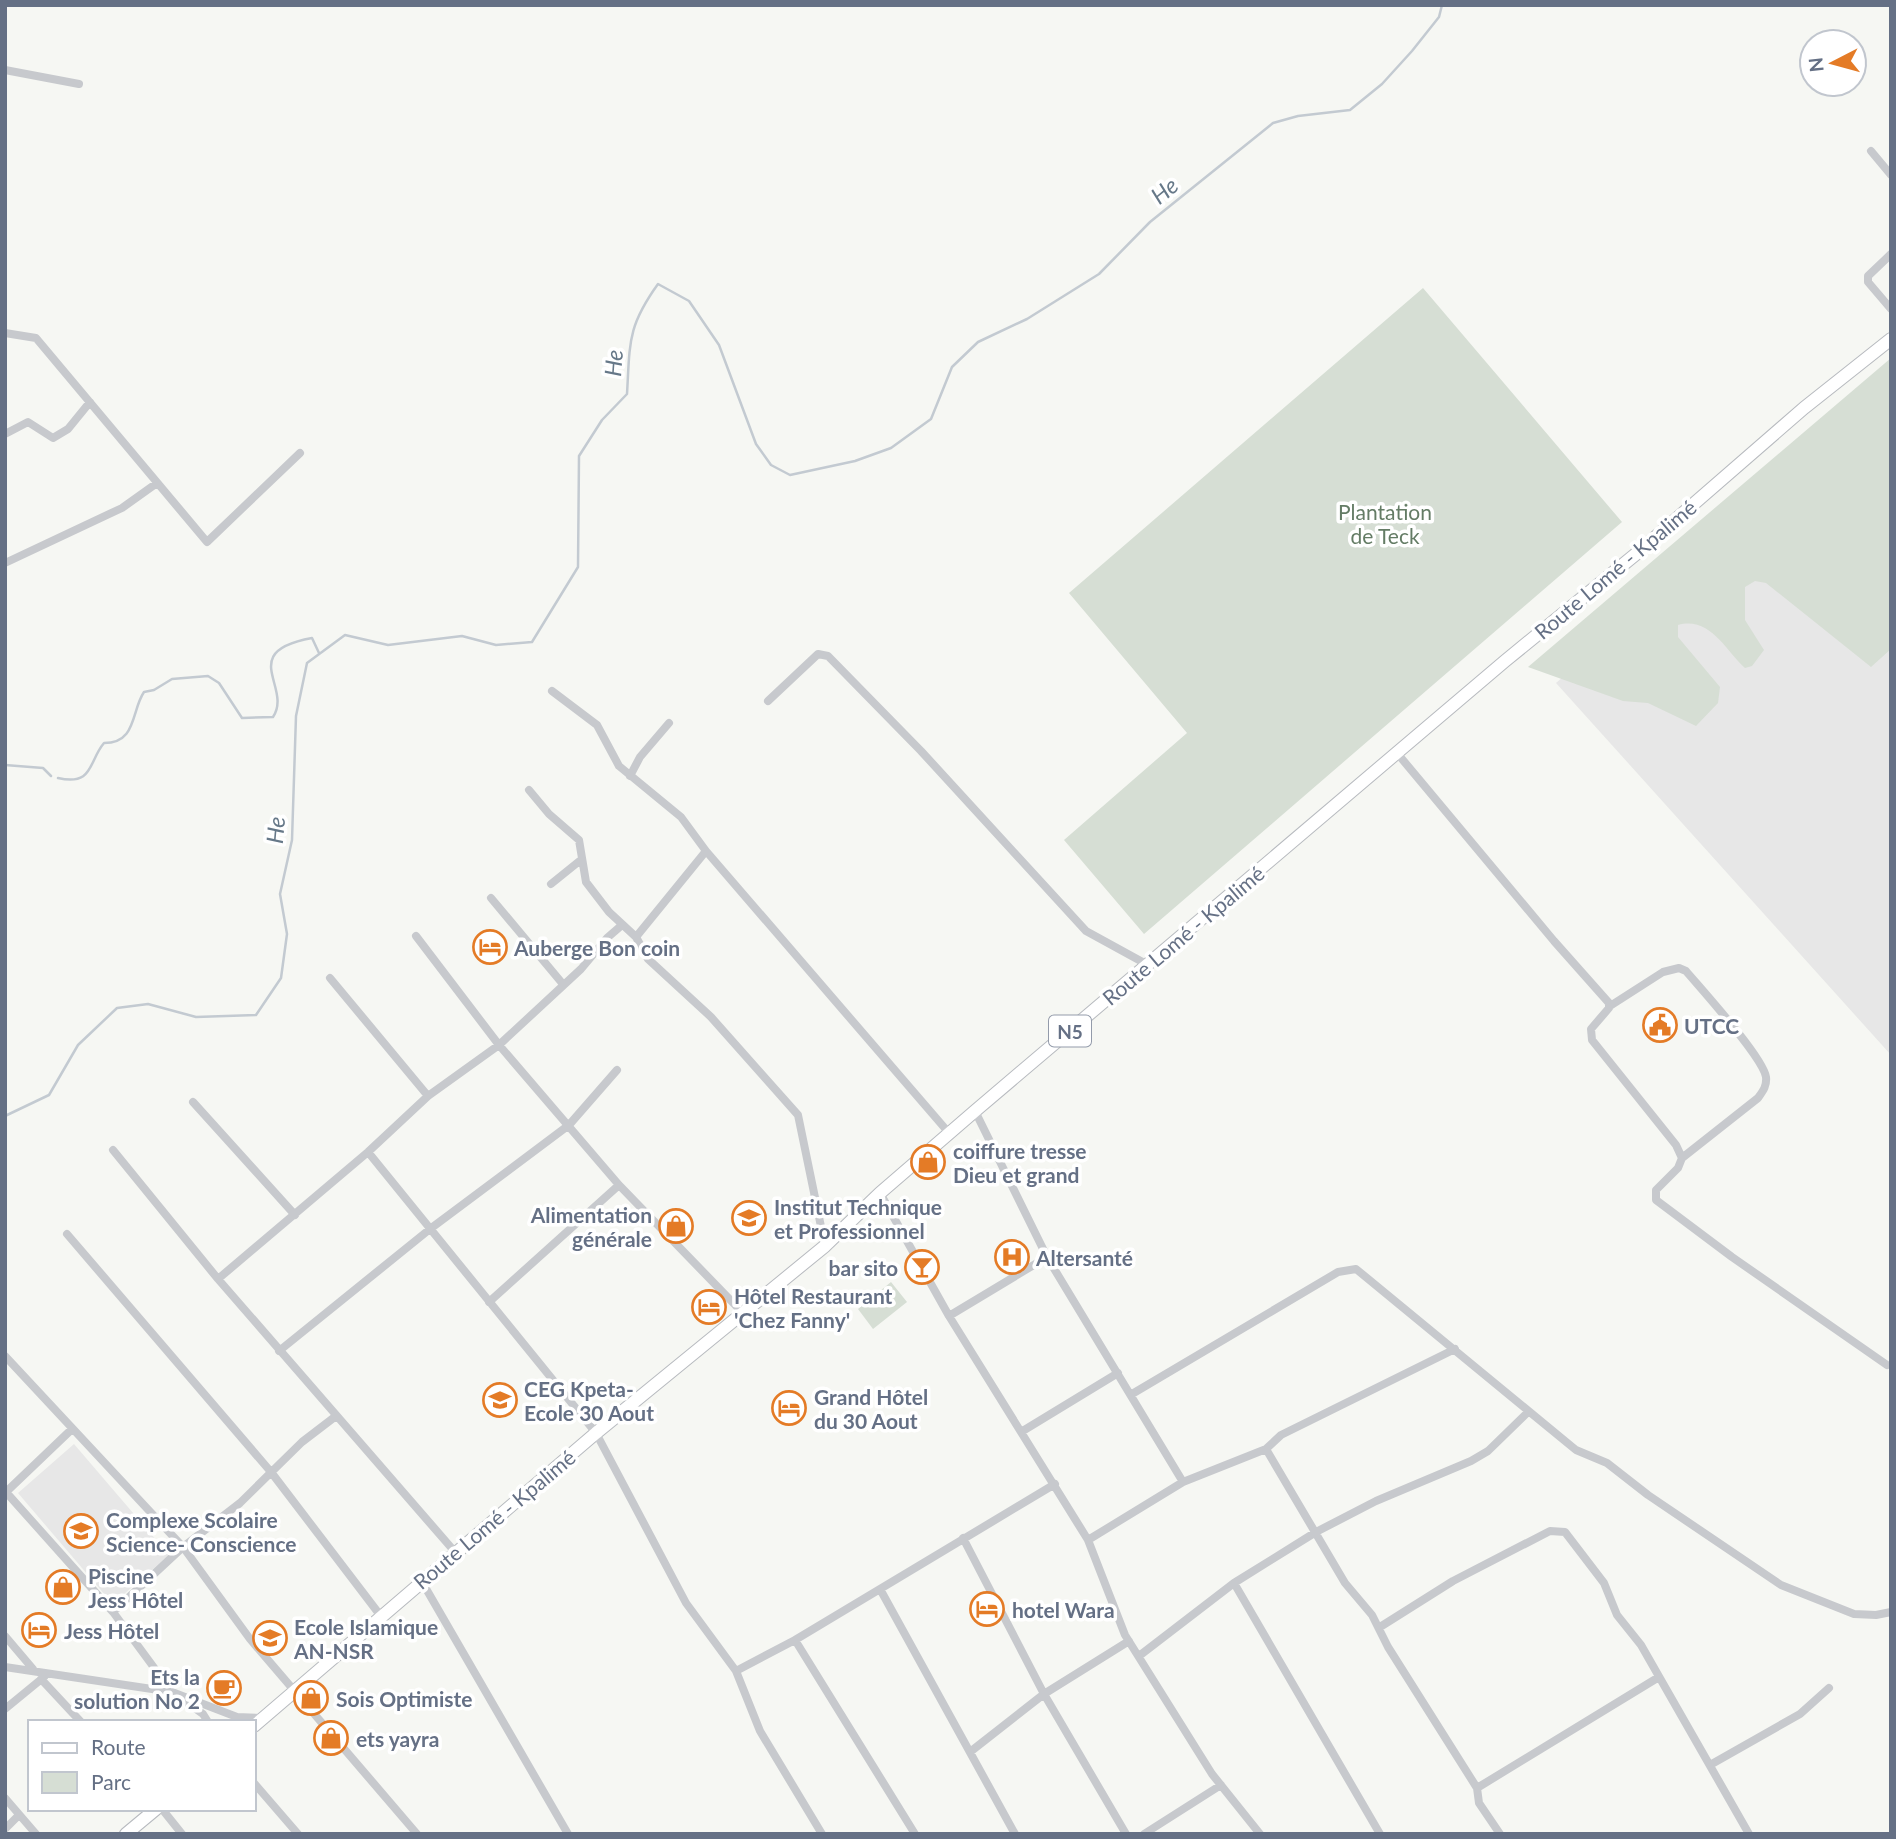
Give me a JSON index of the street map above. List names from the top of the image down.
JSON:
{
  "streets": {
    "main road": ["Route Lomé - Kpalimé", "N5"]
  },
  "water": ["He"],
  "parks": ["Plantation de Teck"],
  "places": {
    "hotel": [
      "Auberge Bon coin",
      "Hôtel Restaurant 'Chez Fanny'",
      "Grand Hôtel du 30 Aout",
      "hotel Wara",
      "Jess Hôtel"
    ],
    "public building": ["UTCC"],
    "shop": [
      "coiffure tresse Dieu et grand",
      "Alimentation générale",
      "Piscine Jess Hôtel",
      "Sois Optimiste",
      "ets yayra"
    ],
    "school or university": [
      "Institut Technique et Professionnel",
      "CEG Kpeta- Ecole 30 Aout",
      "Complexe Scolaire Science- Conscience",
      "Ecole Islamique AN-NSR"
    ],
    "hospital": ["Altersanté"],
    "bar": ["bar sito"],
    "cafe": ["Ets la solution No 2"]
  },
  "legend": ["Route", "Parc"],
  "north": "left"
}
